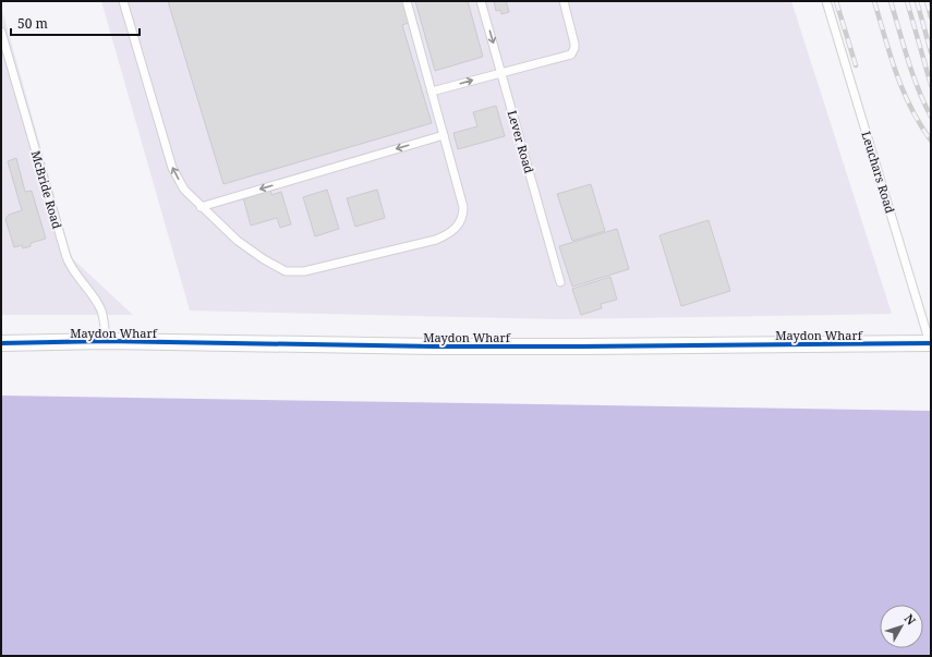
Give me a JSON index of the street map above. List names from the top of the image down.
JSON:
{
  "streets": {
    "street": ["Maydon Wharf"],
    "lane": ["Lever Road", "Leuchars Road", "McBride Road"]
  },
  "crossings": [
    ["Leuchars Road", "Maydon Wharf"],
    ["McBride Road", "Maydon Wharf"]
  ],
  "scale_bar": "50 m",
  "north": "top right"
}
